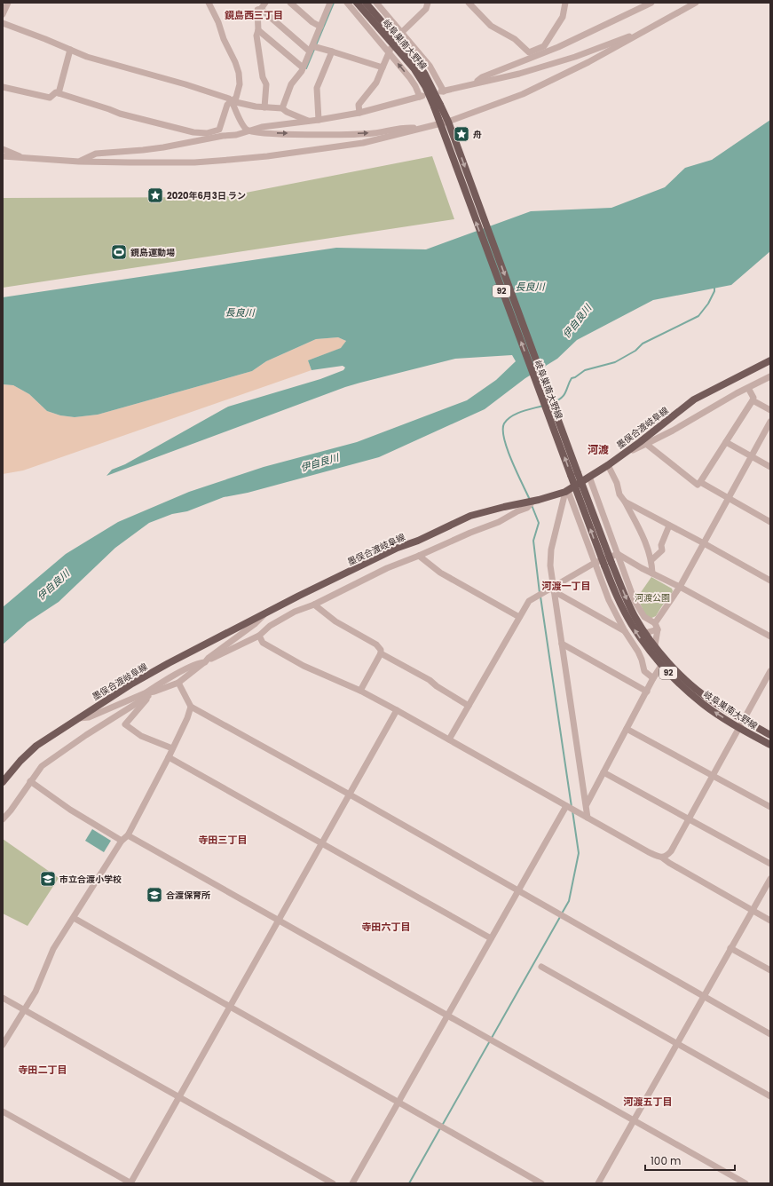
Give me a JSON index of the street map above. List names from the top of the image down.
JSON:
{
  "streets": {
    "main road": ["岐阜巣南大野線", "92", "墨俣合渡岐阜線"]
  },
  "districts": [
    "鏡島西三丁目",
    "河渡",
    "河渡一丁目",
    "寺田三丁目",
    "寺田六丁目",
    "寺田二丁目",
    "河渡五丁目"
  ],
  "water": ["長良川", "伊自良川"],
  "parks": ["河渡公園"],
  "places": {
    "place": ["舟", "2020年6月3日 ラン"],
    "sports": ["鏡島運動場"],
    "school or university": ["市立合渡小学校", "合渡保育所"]
  },
  "scale_bar": "100 m"
}
